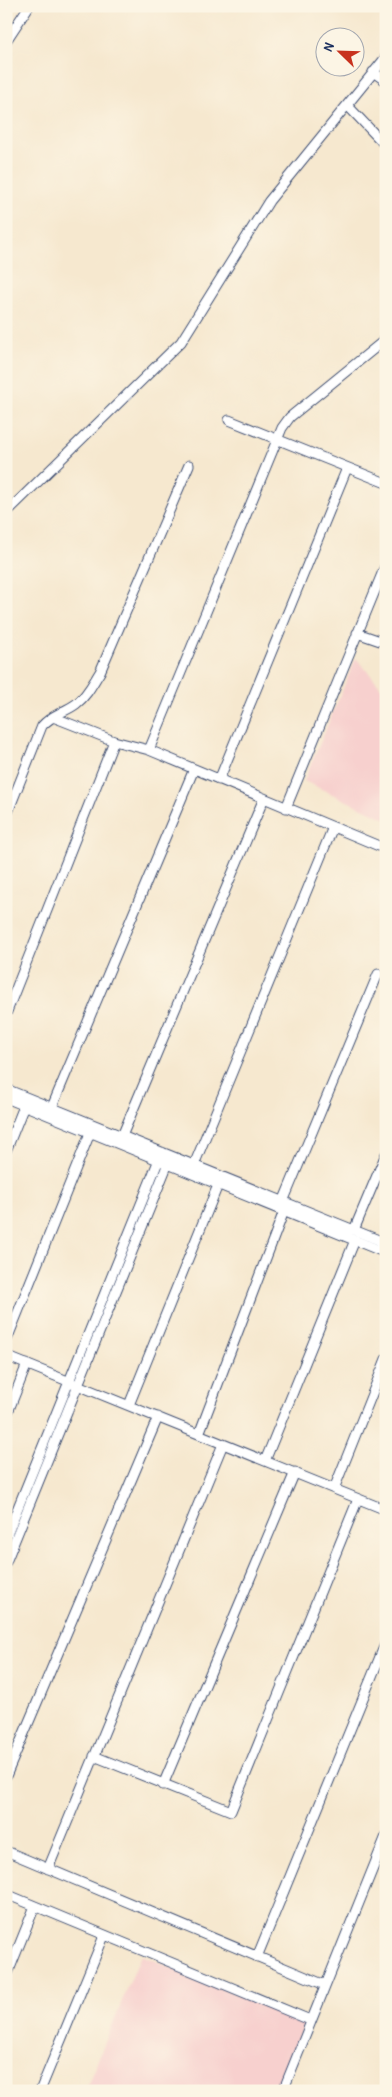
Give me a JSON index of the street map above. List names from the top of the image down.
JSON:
{
  "north": "top left"
}
